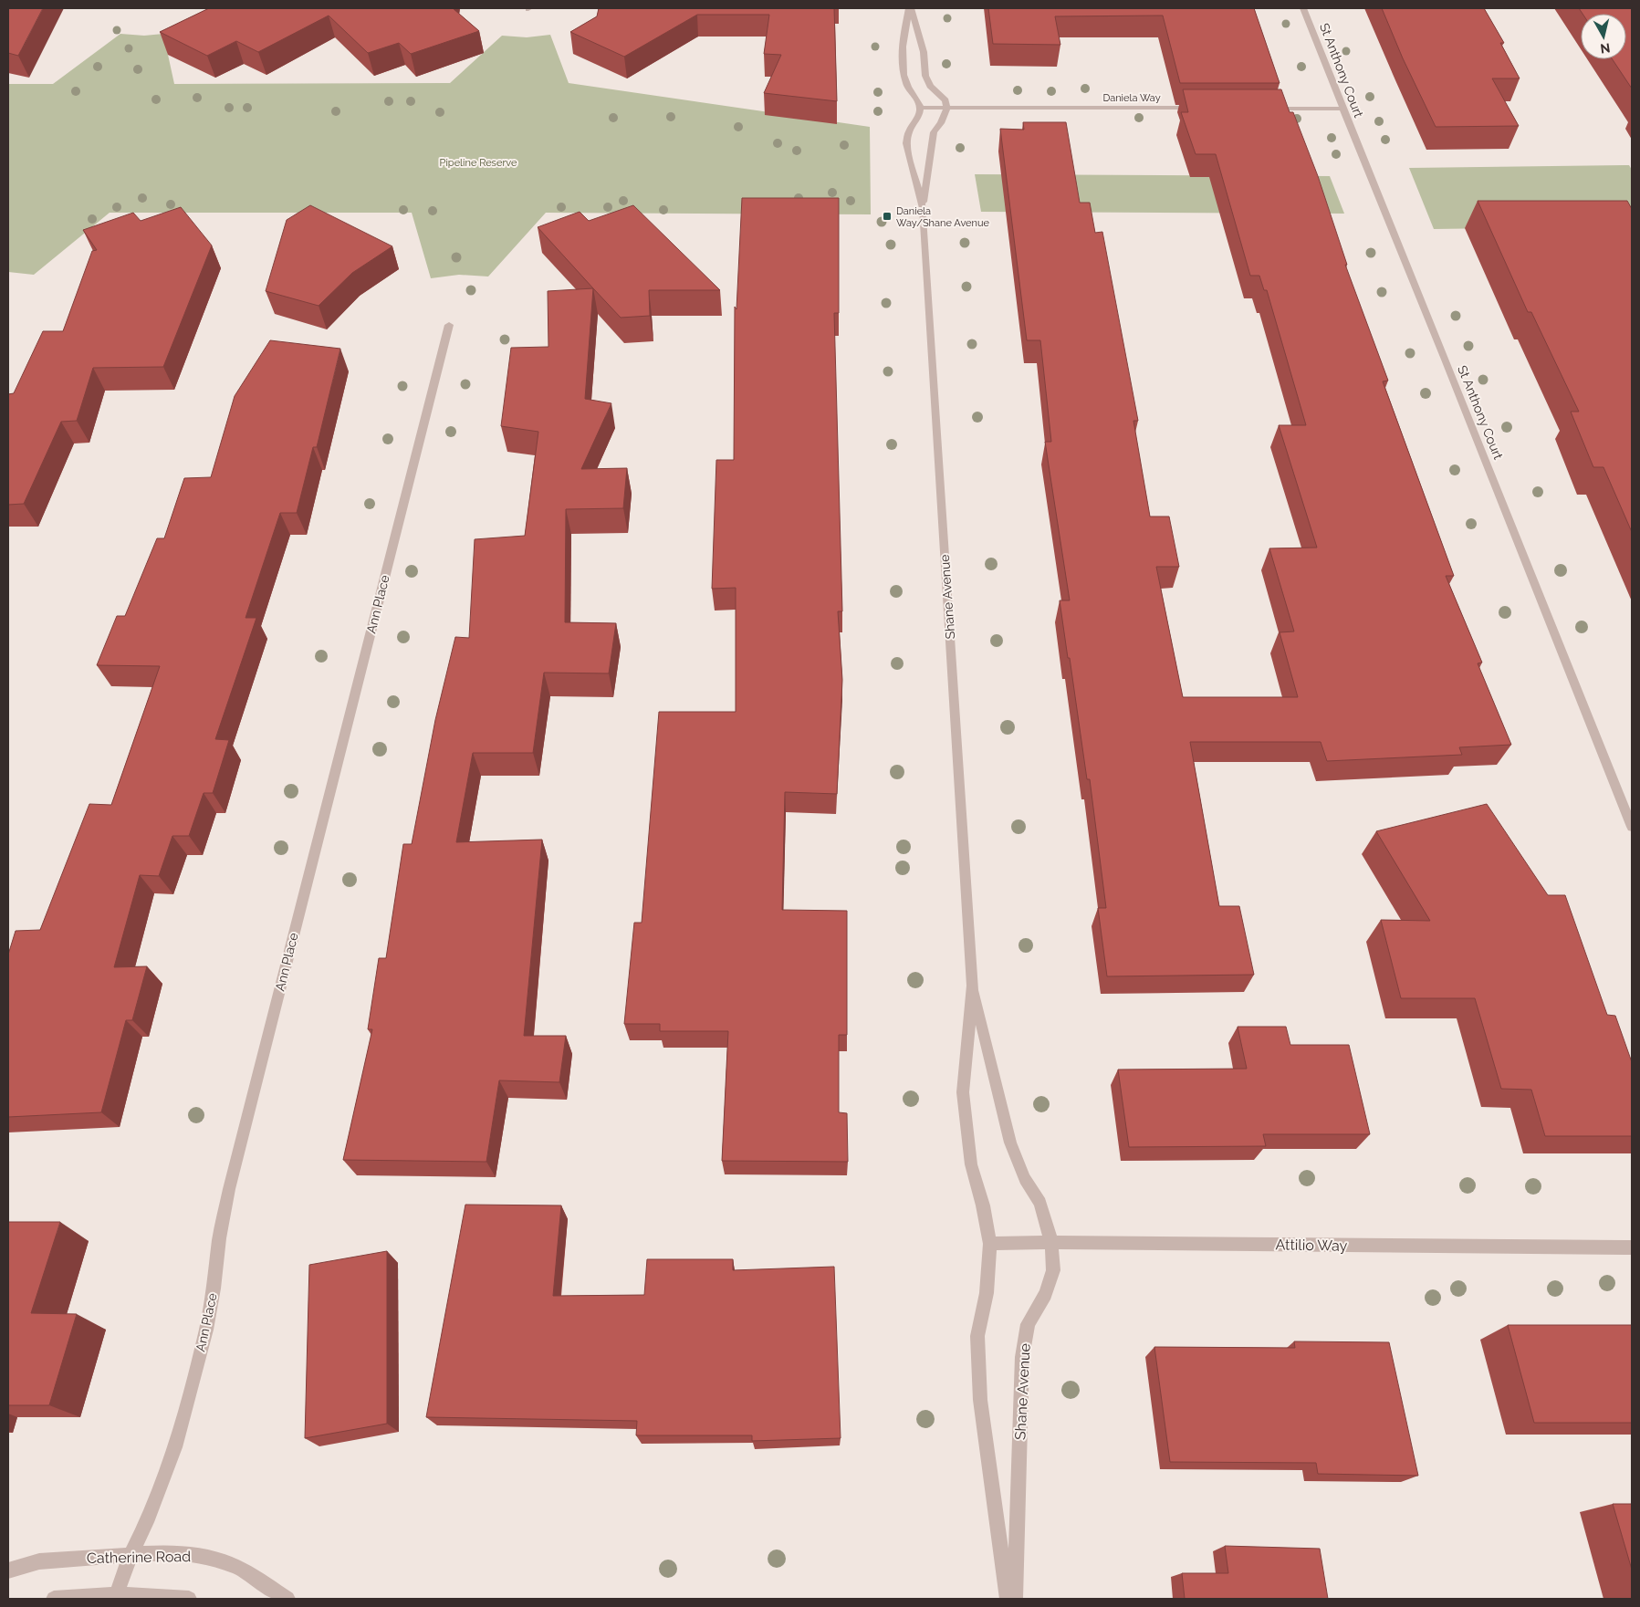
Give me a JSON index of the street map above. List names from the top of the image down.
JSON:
{
  "streets": {
    "street": [
      "St Anthony Court",
      "Daniela Way",
      "Shane Avenue",
      "Ann Place",
      "Attilio Way",
      "Catherine Road"
    ]
  },
  "crossings": [
    ["Daniela Way", "Shane Avenue"],
    ["Shane Avenue", "Attilio Way"],
    ["Ann Place", "Catherine Road"]
  ],
  "parks": ["Pipeline Reserve"],
  "places": {
    "transit": ["Daniela Way/Shane Avenue"]
  },
  "north": "bottom"
}
